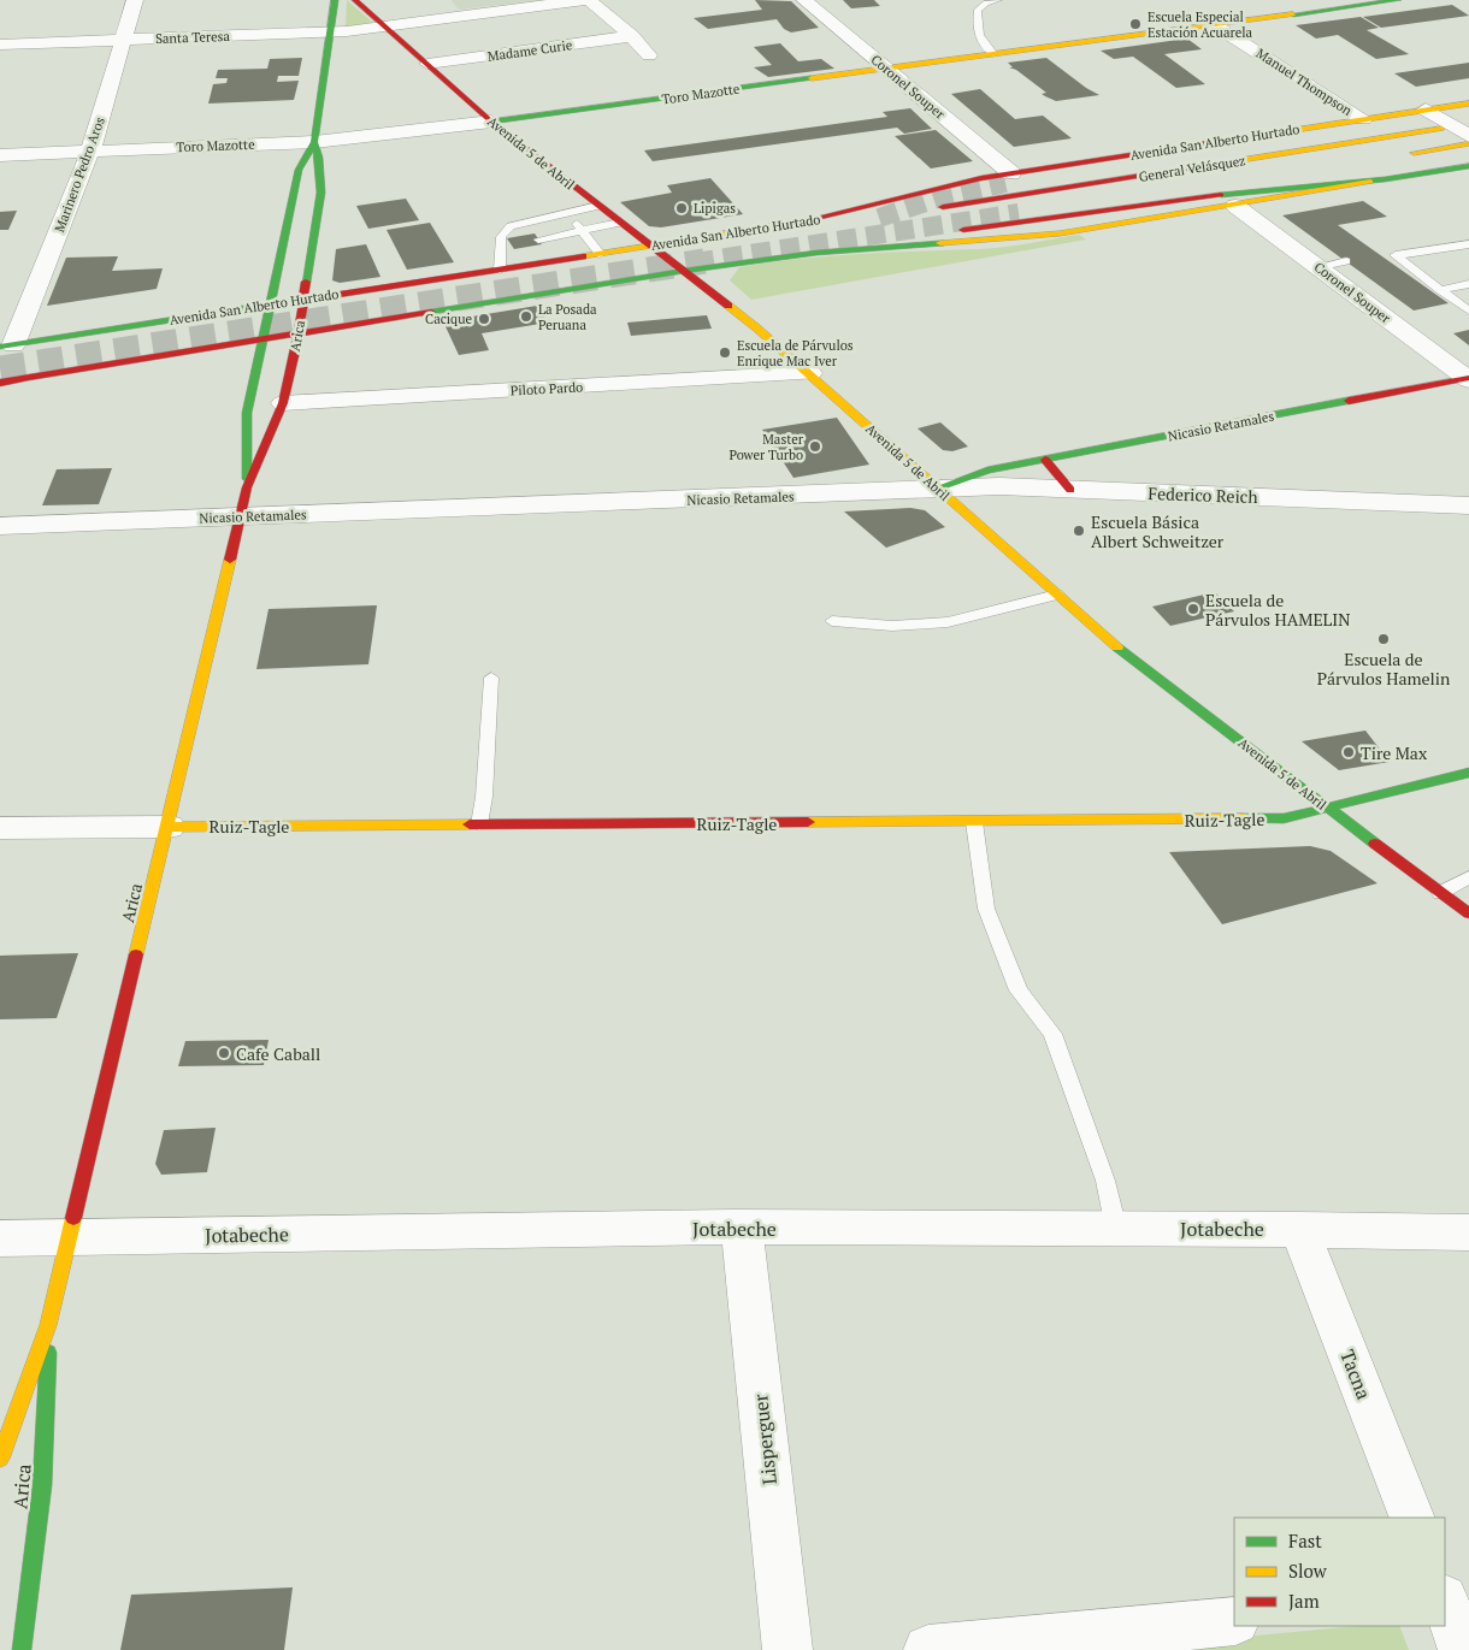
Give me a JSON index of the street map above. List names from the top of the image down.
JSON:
{
  "streets": {
    "main road": [
      "Toro Mazotte",
      "Avenida San Alberto Hurtado",
      "Avenida 5 de Abril",
      "General Velásquez",
      "Arica",
      "Nicasio Retamales",
      "Ruiz-Tagle"
    ],
    "street": [
      "Santa Teresa",
      "Madame Curie",
      "Manuel Thompson",
      "Coronel Souper",
      "Marinero Pedro Aros",
      "Piloto Pardo",
      "Federico Reich",
      "Jotabeche",
      "Tacna",
      "Lisperguer"
    ]
  },
  "crossings": [
    ["Santa Teresa", "Avenida 5 de Abril"],
    ["Santa Teresa", "Marinero Pedro Aros"],
    ["Santa Teresa", "Arica"],
    ["Madame Curie", "Avenida 5 de Abril"],
    ["Manuel Thompson", "Toro Mazotte"],
    ["Manuel Thompson", "Avenida San Alberto Hurtado"],
    ["Coronel Souper", "Toro Mazotte"],
    ["Coronel Souper", "Avenida San Alberto Hurtado"],
    ["Coronel Souper", "Nicasio Retamales"],
    ["Toro Mazotte", "Avenida 5 de Abril"],
    ["Toro Mazotte", "Marinero Pedro Aros"],
    ["Toro Mazotte", "Arica"],
    ["Avenida San Alberto Hurtado", "Avenida 5 de Abril"],
    ["Avenida San Alberto Hurtado", "Marinero Pedro Aros"],
    ["Avenida San Alberto Hurtado", "Arica"],
    ["Avenida 5 de Abril", "Piloto Pardo"],
    ["Avenida 5 de Abril", "Nicasio Retamales"],
    ["Avenida 5 de Abril", "Federico Reich"],
    ["Avenida 5 de Abril", "Ruiz-Tagle"],
    ["Arica", "Piloto Pardo"],
    ["Arica", "Nicasio Retamales"],
    ["Arica", "Ruiz-Tagle"],
    ["Arica", "Jotabeche"],
    ["Nicasio Retamales", "Federico Reich"],
    ["Jotabeche", "Tacna"],
    ["Jotabeche", "Lisperguer"]
  ],
  "places": [
    "Escuela Especial Estación Acuarela",
    "Lipigas",
    "La Posada Peruana",
    "Cacique",
    "Escuela de Párvulos Enrique Mac Iver",
    "Master Power Turbo",
    "Escuela Básica Albert Schweitzer",
    "Escuela de Párvulos HAMELIN",
    "Escuela de Párvulos Hamelin",
    "Tire Max",
    "Cafe Caball"
  ],
  "legend": ["Fast", "Slow", "Jam"]
}
